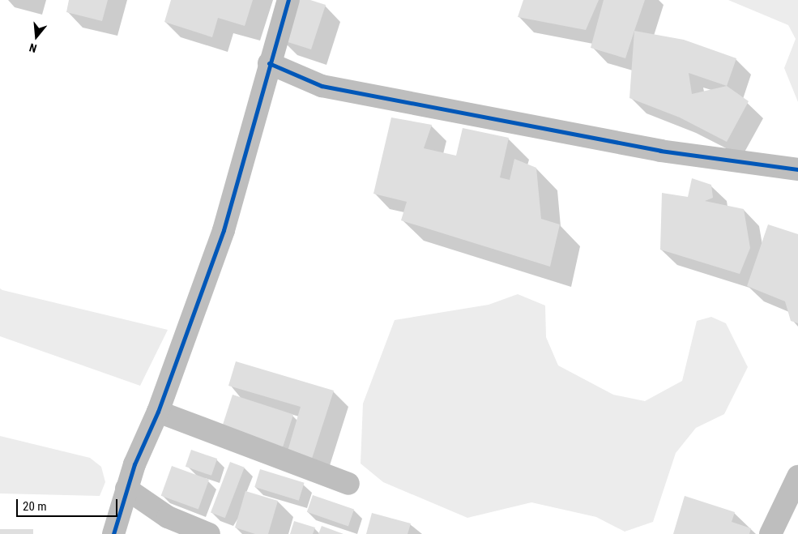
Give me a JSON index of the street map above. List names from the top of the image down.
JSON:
{
  "scale_bar": "20 m",
  "north": "bottom"
}
